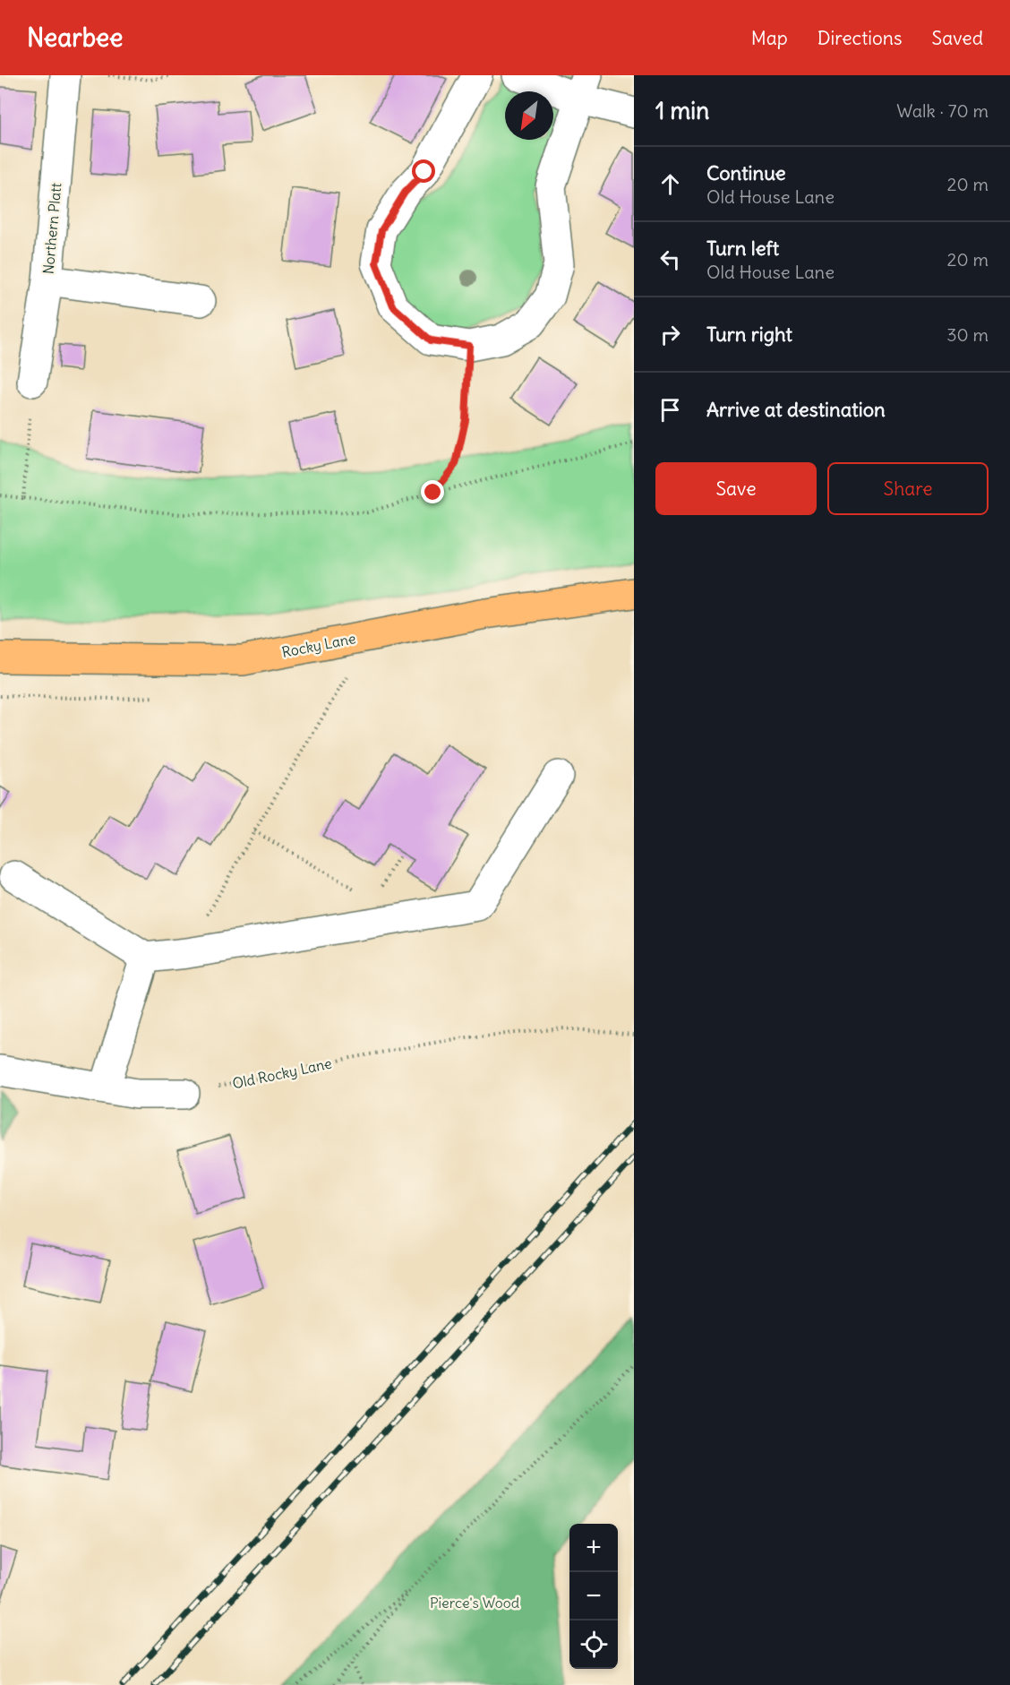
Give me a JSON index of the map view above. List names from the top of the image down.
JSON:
{
  "streets": {
    "highway": ["Rocky Lane"],
    "street": ["Northern Platt"],
    "path": ["Old Rocky Lane"]
  },
  "parks": ["Pierce's Wood"],
  "north": "bottom left",
  "page": {
    "header": "Nearbee",
    "nav": ["Map", "Directions", "Saved"],
    "heading": ["1 min", "Walk · 70 m"],
    "list": [
      ["Continue", "Old House Lane", "20 m"],
      ["Turn left", "Old House Lane", "20 m"],
      ["Turn right", "30 m"],
      "Arrive at destination"
    ],
    "buttons": ["Save", "Share"],
    "map_buttons": ["+", "−"]
  }
}
